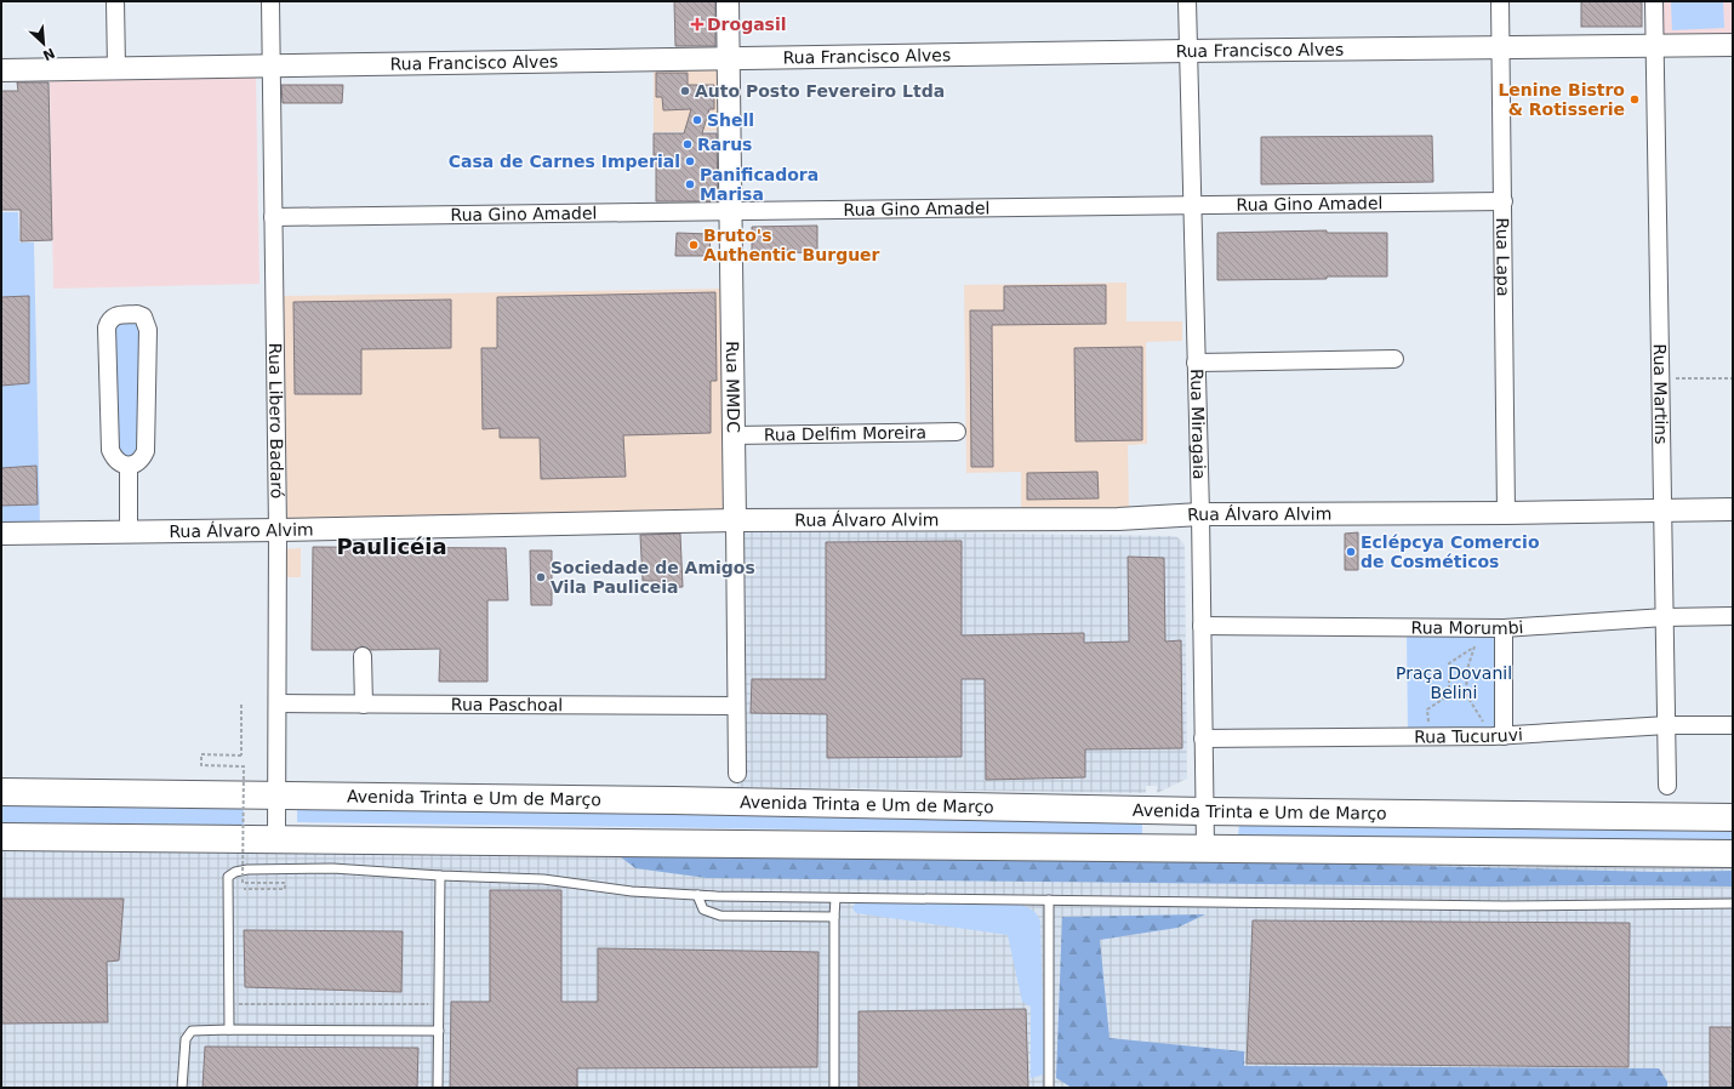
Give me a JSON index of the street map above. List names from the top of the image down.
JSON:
{
  "streets": {
    "main road": ["Avenida Trinta e Um de Março"],
    "street": [
      "Rua Francisco Alves",
      "Rua Gino Amadel",
      "Rua Lapa",
      "Rua MMDC",
      "Rua Martins",
      "Rua Libero Badaró",
      "Rua Miragaia",
      "Rua Delfim Moreira",
      "Rua Álvaro Alvim",
      "Rua Morumbi",
      "Rua Paschoal",
      "Rua Tucuruvi"
    ]
  },
  "crossings": [
    ["Rua Francisco Alves", "Rua Lapa"],
    ["Rua Francisco Alves", "Rua MMDC"],
    ["Rua Francisco Alves", "Rua Martins"],
    ["Rua Francisco Alves", "Rua Libero Badaró"],
    ["Rua Francisco Alves", "Rua Miragaia"],
    ["Rua Gino Amadel", "Rua Lapa"],
    ["Rua Gino Amadel", "Rua MMDC"],
    ["Rua Gino Amadel", "Rua Libero Badaró"],
    ["Rua Gino Amadel", "Rua Miragaia"],
    ["Rua Lapa", "Rua Álvaro Alvim"],
    ["Rua MMDC", "Rua Delfim Moreira"],
    ["Rua MMDC", "Rua Álvaro Alvim"],
    ["Rua MMDC", "Rua Paschoal"],
    ["Rua Martins", "Rua Álvaro Alvim"],
    ["Rua Martins", "Rua Morumbi"],
    ["Rua Martins", "Rua Tucuruvi"],
    ["Rua Libero Badaró", "Rua Álvaro Alvim"],
    ["Rua Libero Badaró", "Rua Paschoal"],
    ["Rua Libero Badaró", "Avenida Trinta e Um de Março"],
    ["Rua Miragaia", "Rua Álvaro Alvim"],
    ["Rua Miragaia", "Rua Morumbi"],
    ["Rua Miragaia", "Rua Tucuruvi"],
    ["Rua Miragaia", "Avenida Trinta e Um de Março"]
  ],
  "districts": ["Paulicéia"],
  "parks": ["Praça Dovanil Belini"],
  "places": {
    "health": ["Drogasil"],
    "other": [
      "Auto Posto Fevereiro Ltda",
      "Lenine Bistro & Rotisserie",
      "Shell",
      "Rarus",
      "Casa de Carnes Imperial",
      "Panificadora Marisa",
      "Bruto's Authentic Burguer",
      "Eclépcya Comercio de Cosméticos",
      "Sociedade de Amigos Vila Pauliceia"
    ]
  },
  "north": "bottom right"
}
